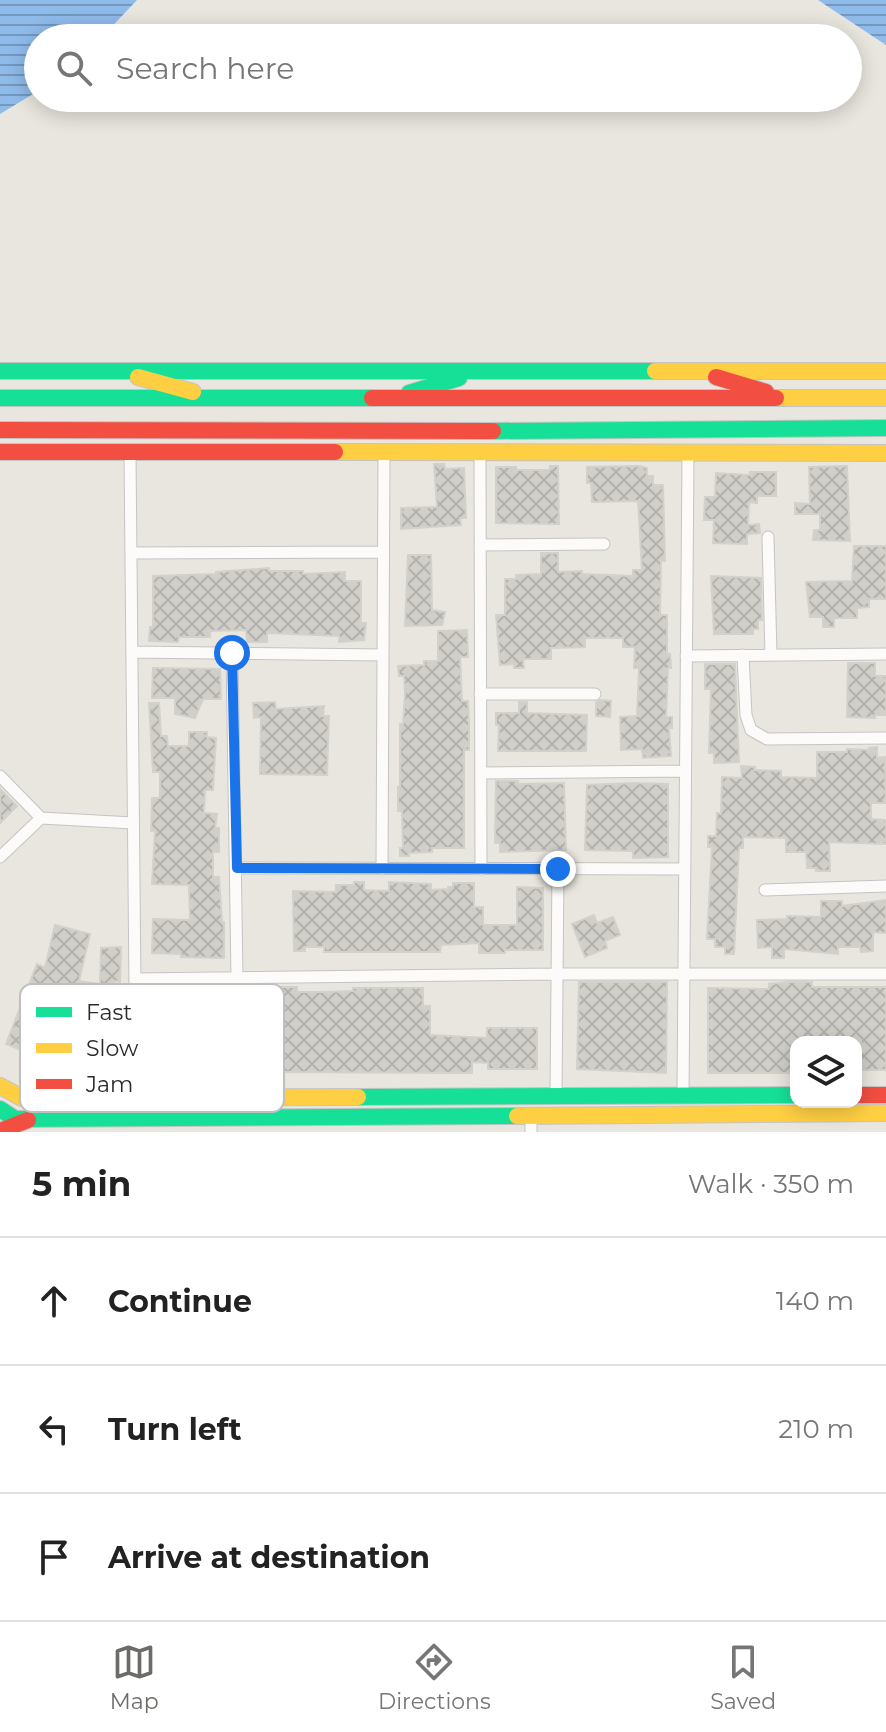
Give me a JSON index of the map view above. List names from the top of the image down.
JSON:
{
  "legend": ["Fast", "Slow", "Jam"],
  "page": {
    "search": "Search here",
    "heading": ["5 min", "Walk · 350 m"],
    "list": [
      ["Continue", "140 m"],
      ["Turn left", "210 m"],
      "Arrive at destination"
    ],
    "nav": ["Map", "Directions", "Saved"]
  }
}
